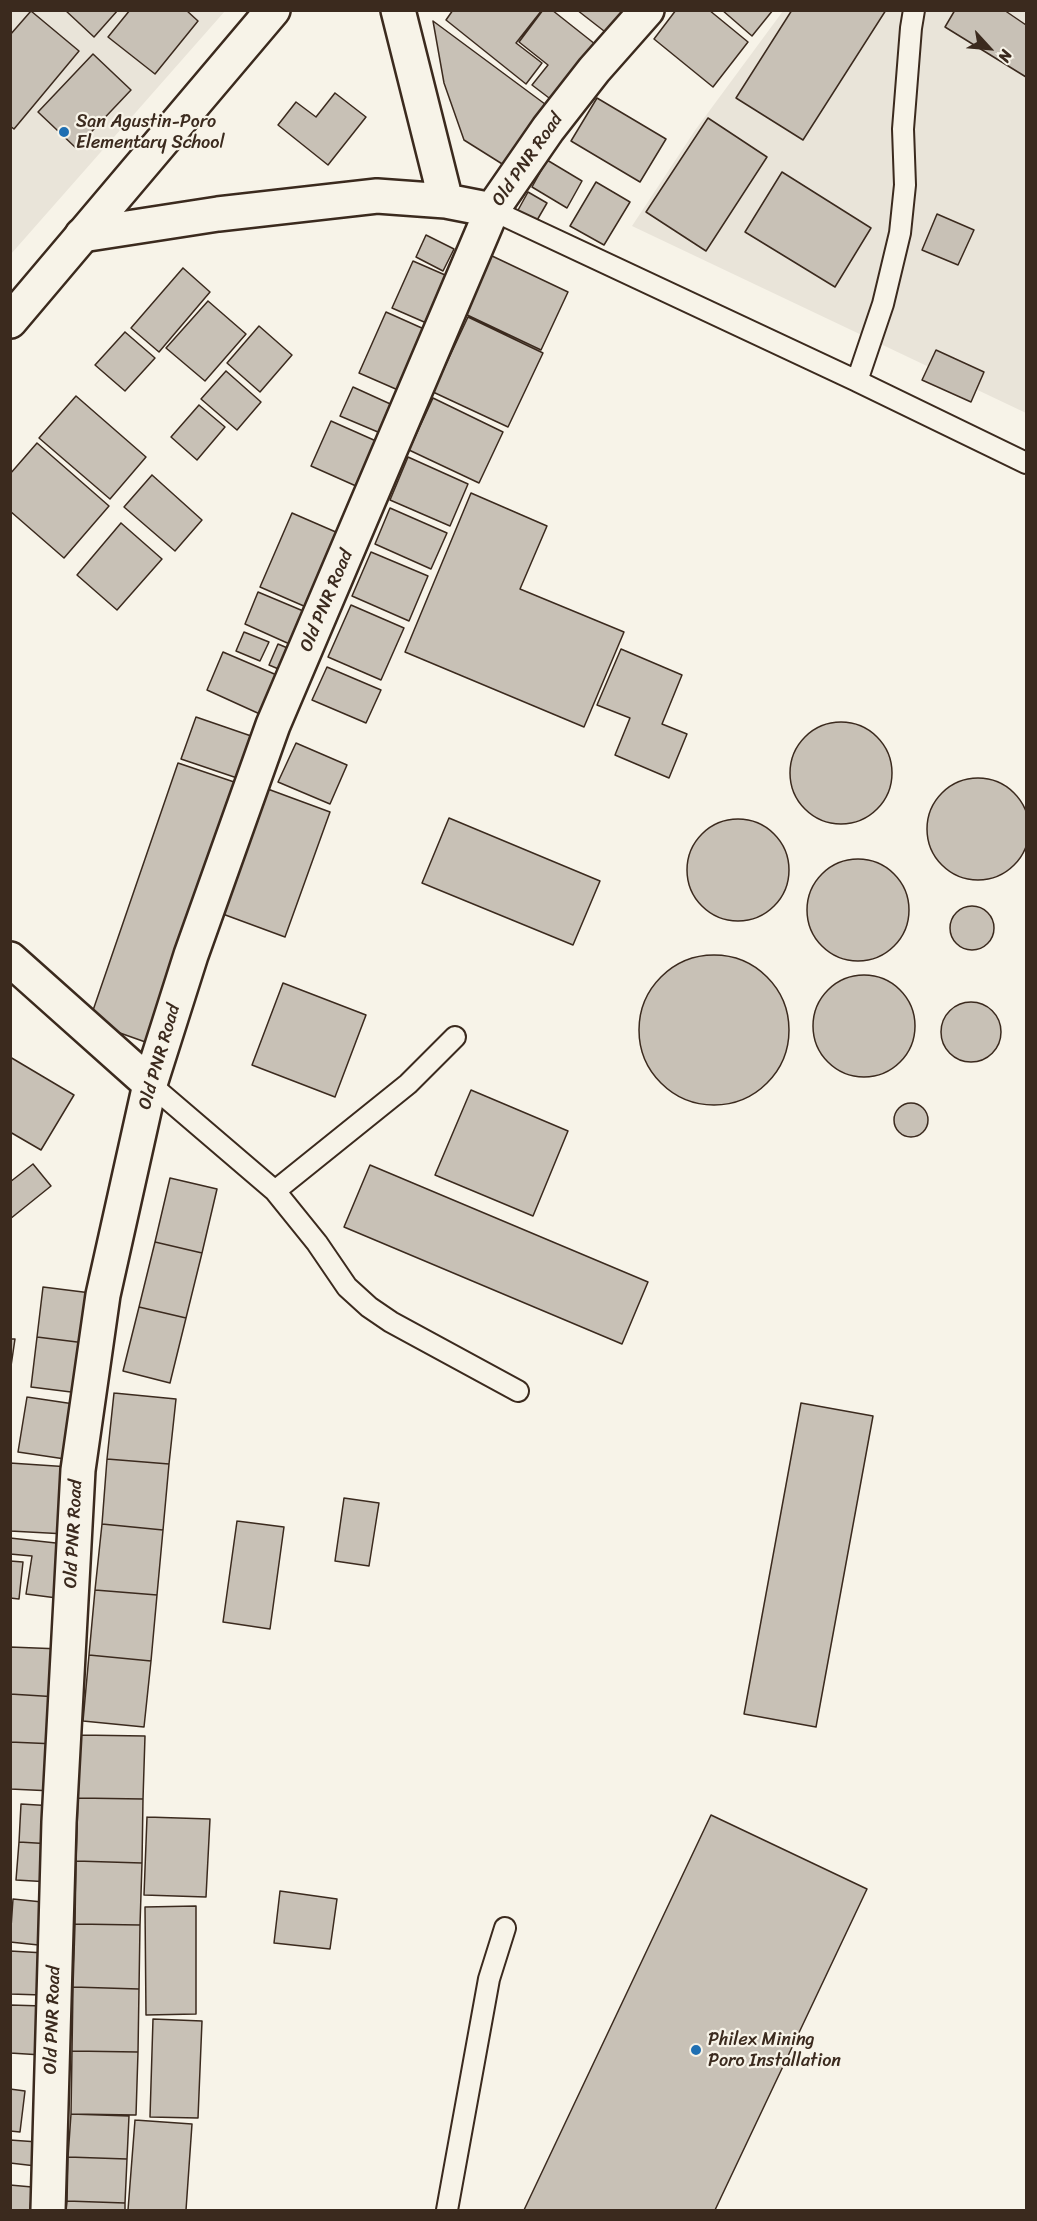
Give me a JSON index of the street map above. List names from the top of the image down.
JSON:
{
  "streets": {
    "street": ["Old PNR Road"]
  },
  "places": ["San Agustin-Poro Elementary School", "Philex Mining Poro Installation"],
  "north": "bottom right"
}
